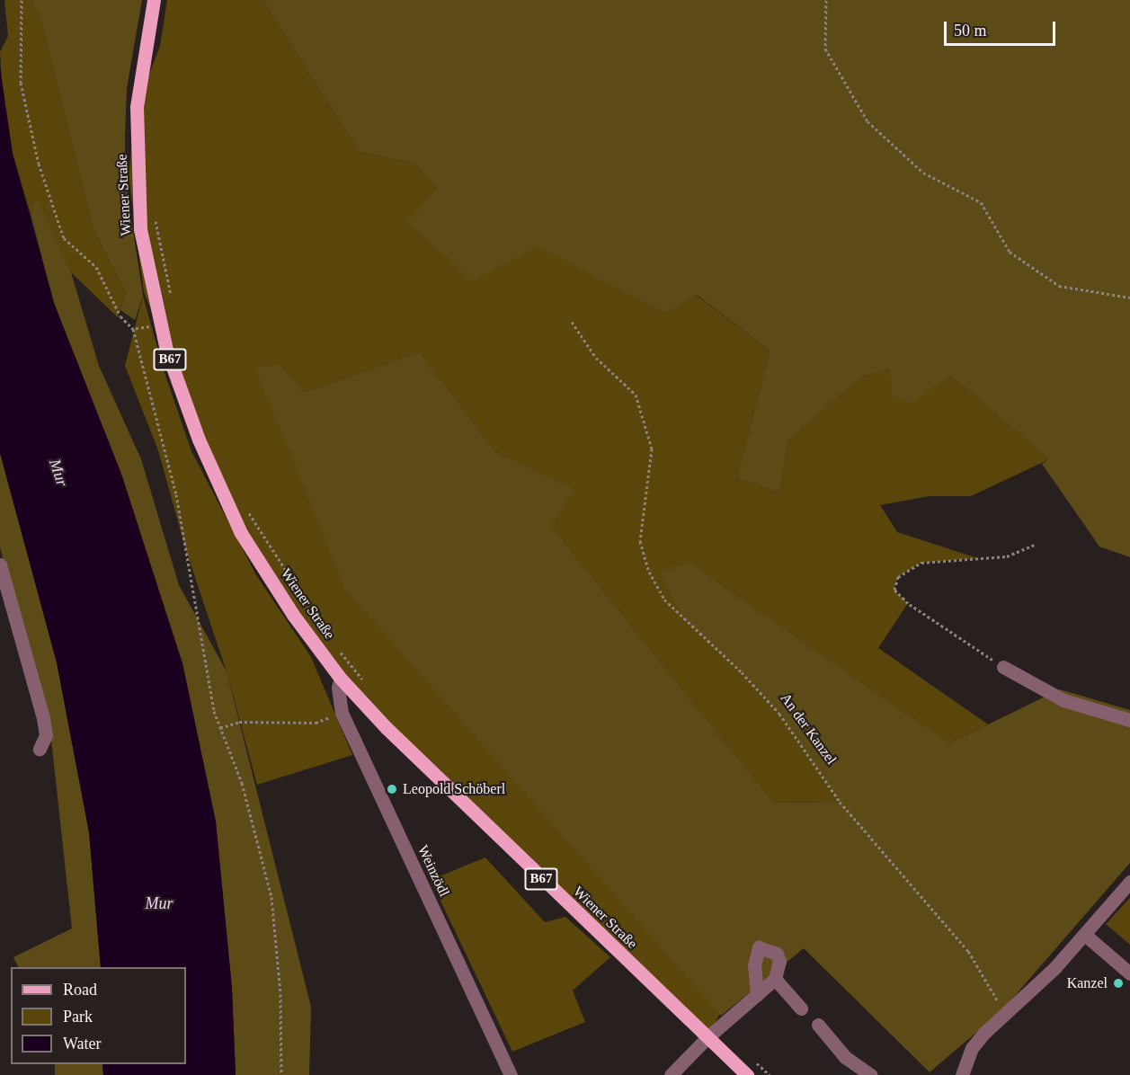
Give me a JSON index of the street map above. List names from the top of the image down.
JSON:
{
  "streets": {
    "main road": ["Wiener Straße", "B67"],
    "street": ["Weinzödl"],
    "path": ["An der Kanzel"]
  },
  "crossings": [
    ["Wiener Straße", "Weinzödl"]
  ],
  "water": ["Mur"],
  "places": ["Leopold Schöberl", "Kanzel"],
  "legend": ["Road", "Park", "Water"],
  "scale_bar": "50 m"
}
